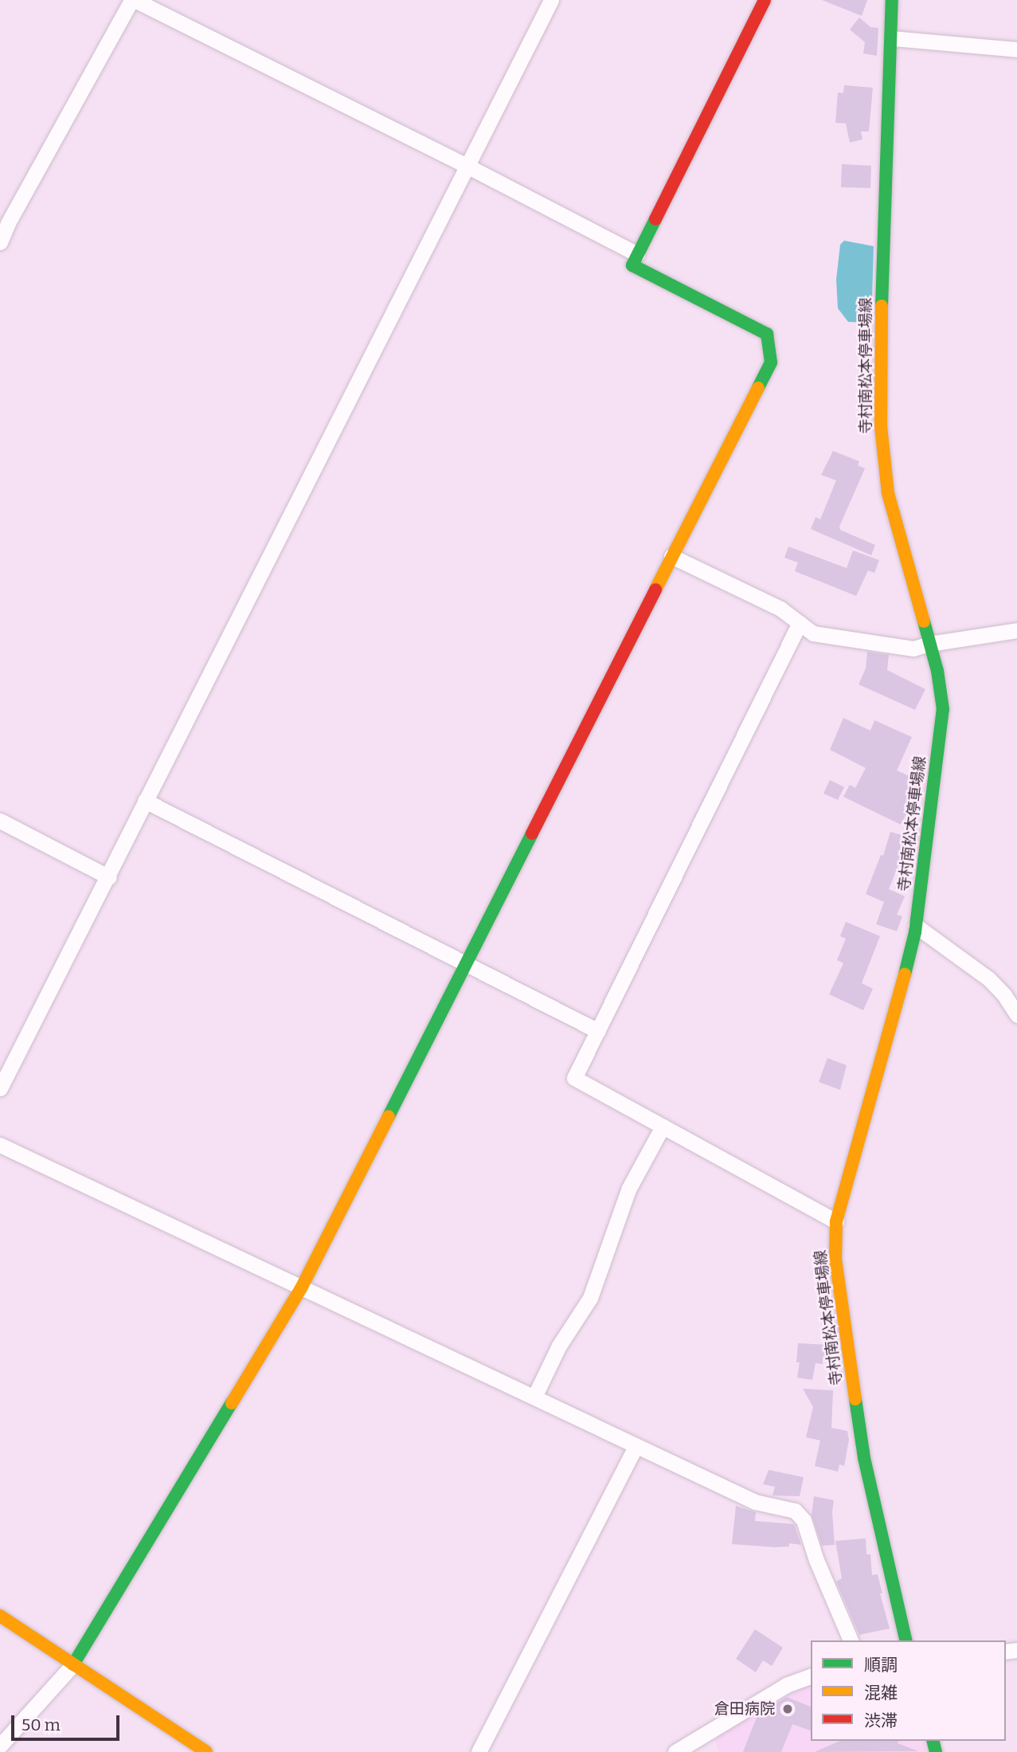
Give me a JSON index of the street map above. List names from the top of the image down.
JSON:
{
  "streets": {
    "street": ["寺村南松本停車場線"]
  },
  "places": ["倉田病院"],
  "legend": ["順調", "混雑", "渋滞"],
  "scale_bar": "50 m"
}
